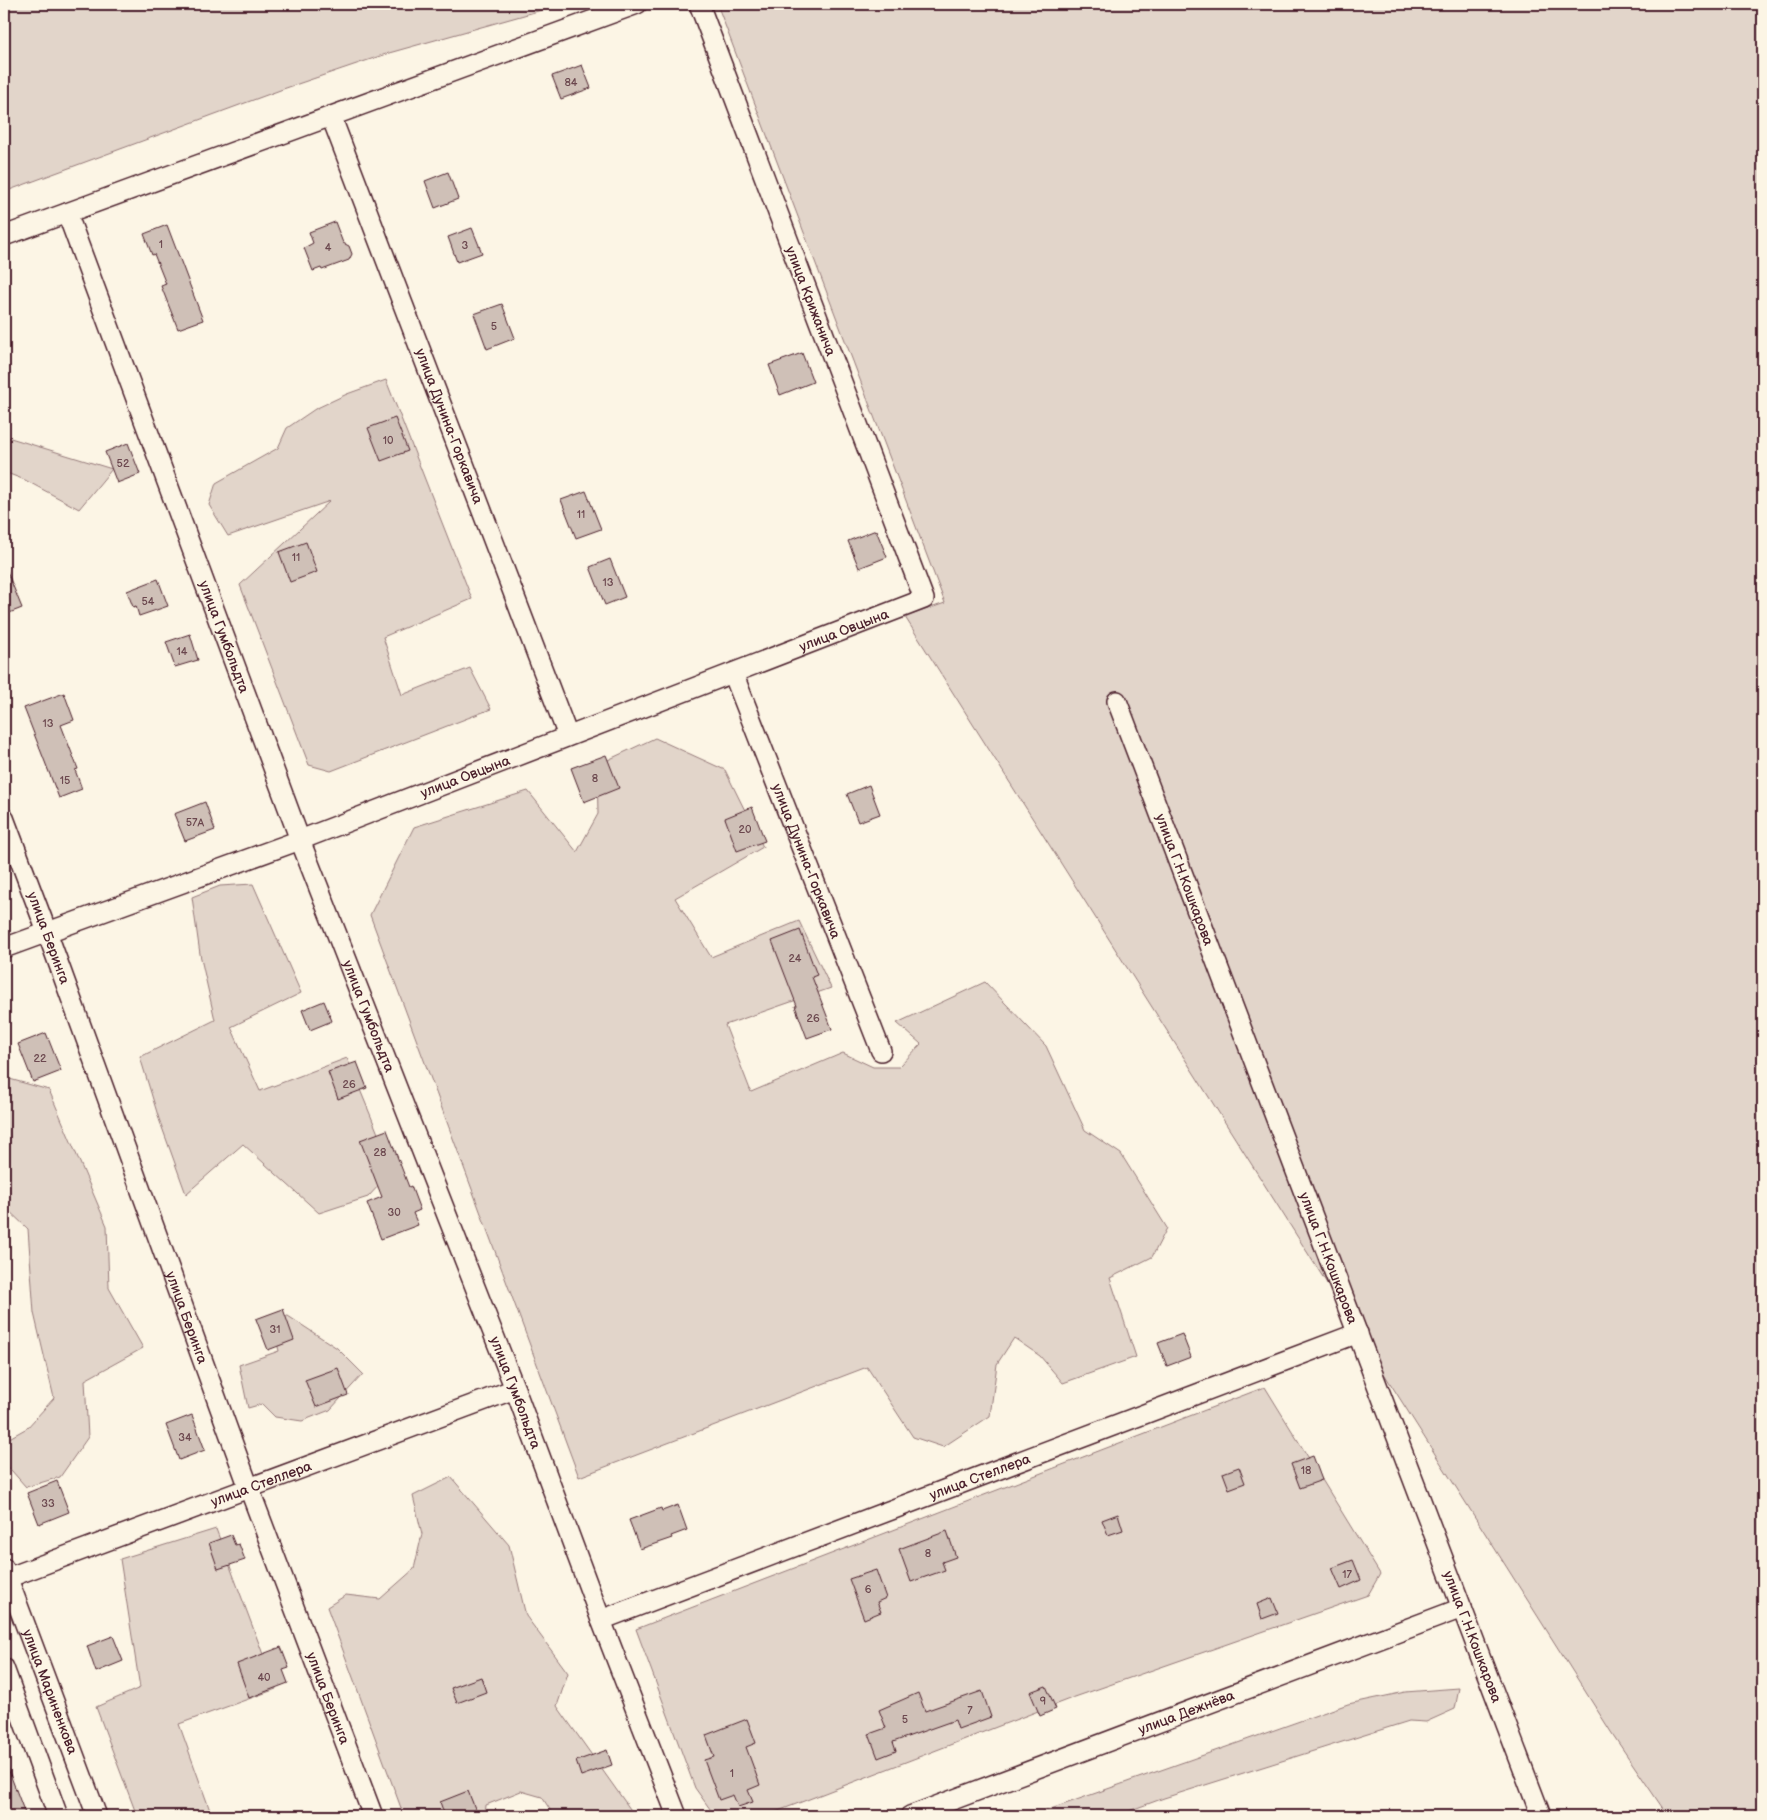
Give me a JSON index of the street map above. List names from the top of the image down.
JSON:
{
  "streets": {
    "street": [
      "улица Крижанича",
      "улица Дунина-Горкавича",
      "улица Овцына",
      "улица Гумбольдта",
      "улица Г.Н.Кошкарова",
      "улица Беринга",
      "улица Стеллера",
      "улица Мариненкова",
      "улица Дежнёва"
    ]
  },
  "crossings": [
    ["улица Крижанича", "улица Овцына"],
    ["улица Дунина-Горкавича", "улица Овцына"],
    ["улица Овцына", "улица Гумбольдта"],
    ["улица Овцына", "улица Беринга"],
    ["улица Гумбольдта", "улица Стеллера"],
    ["улица Г.Н.Кошкарова", "улица Стеллера"],
    ["улица Г.Н.Кошкарова", "улица Дежнёва"],
    ["улица Беринга", "улица Стеллера"],
    ["улица Стеллера", "улица Мариненкова"]
  ],
  "house_numbers": [
    "84",
    "1",
    "3",
    "4",
    "5",
    "10",
    "52",
    "11",
    "11",
    "13",
    "54",
    "14",
    "13",
    "8",
    "15",
    "57А",
    "20",
    "24",
    "26",
    "22",
    "26",
    "28",
    "30",
    "31",
    "34",
    "18",
    "33",
    "8",
    "17",
    "6",
    "40",
    "9",
    "7",
    "5",
    "1"
  ]
}
